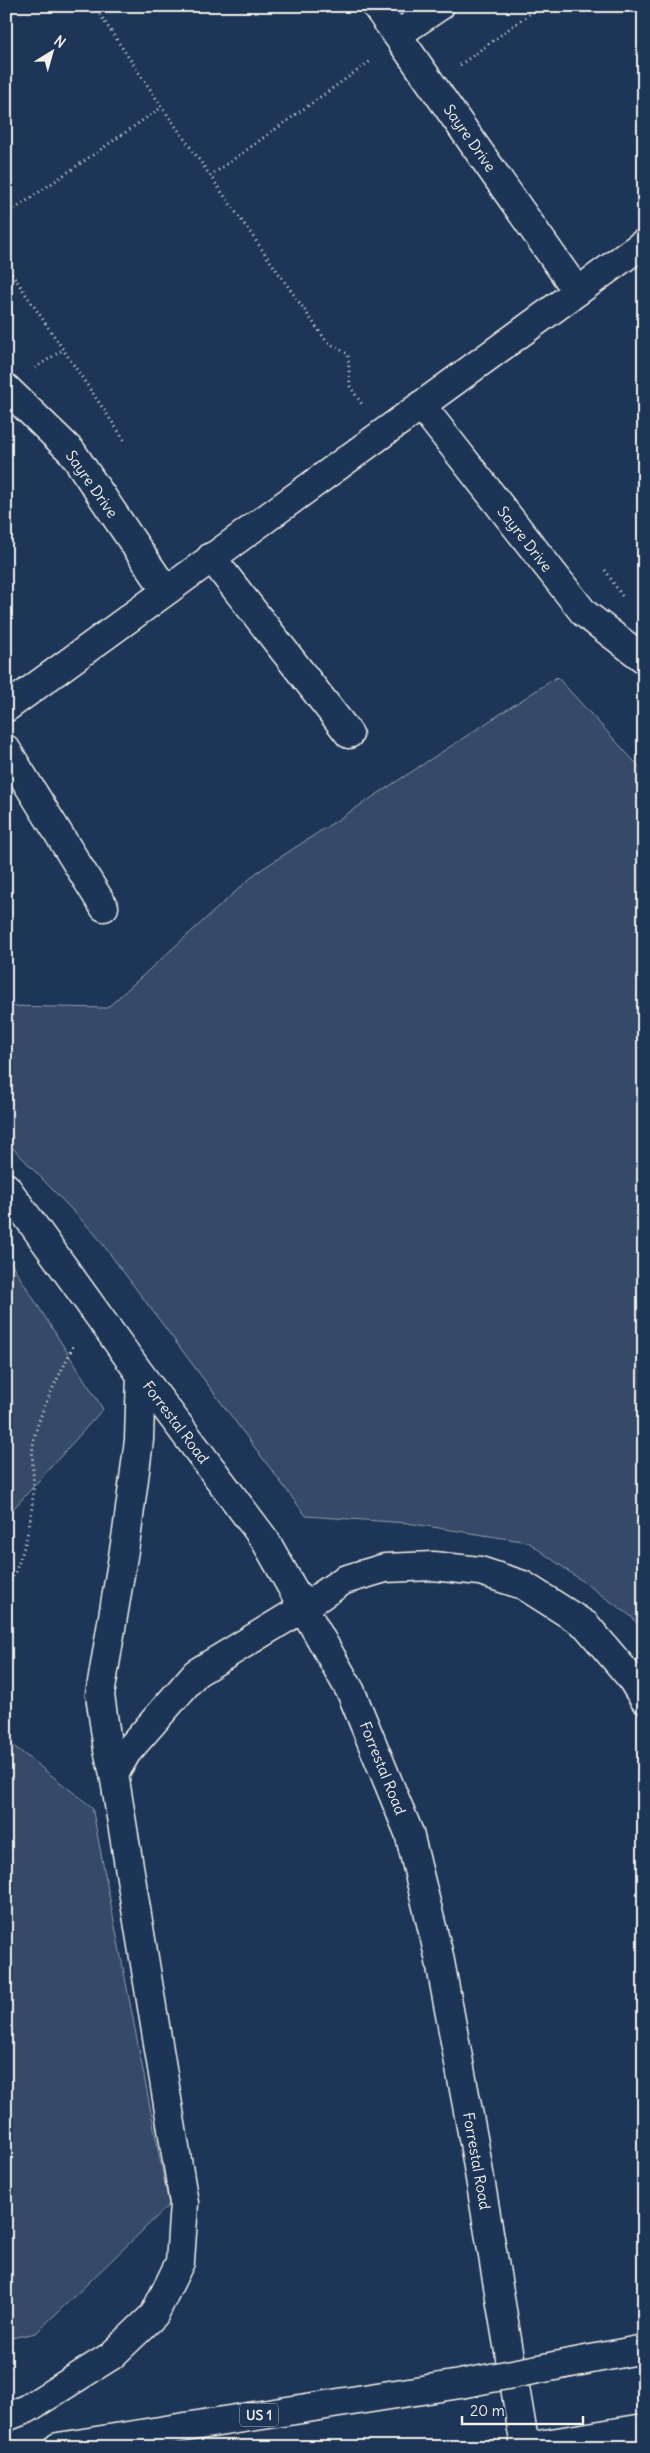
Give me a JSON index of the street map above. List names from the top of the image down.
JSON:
{
  "streets": {
    "main road": ["Sayre Drive", "Forrestal Road", "US 1"]
  },
  "scale_bar": "20 m",
  "north": "top right"
}
